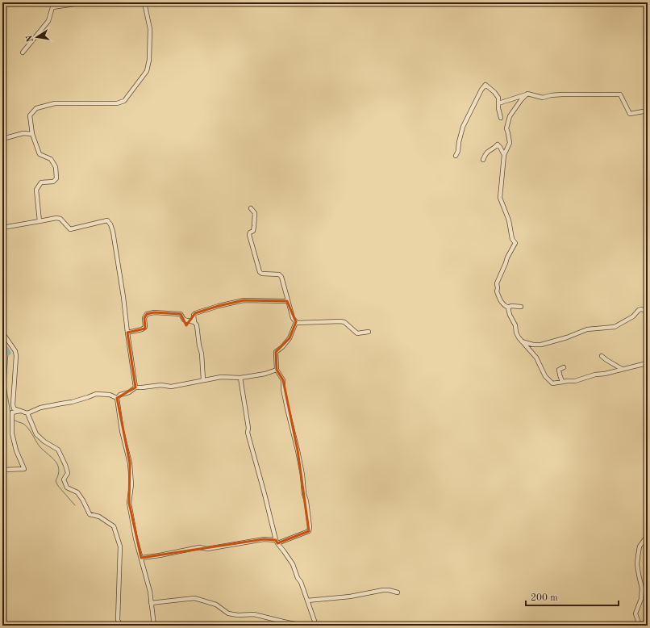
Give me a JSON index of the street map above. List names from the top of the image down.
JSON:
{
  "scale_bar": "200 m",
  "north": "left"
}
